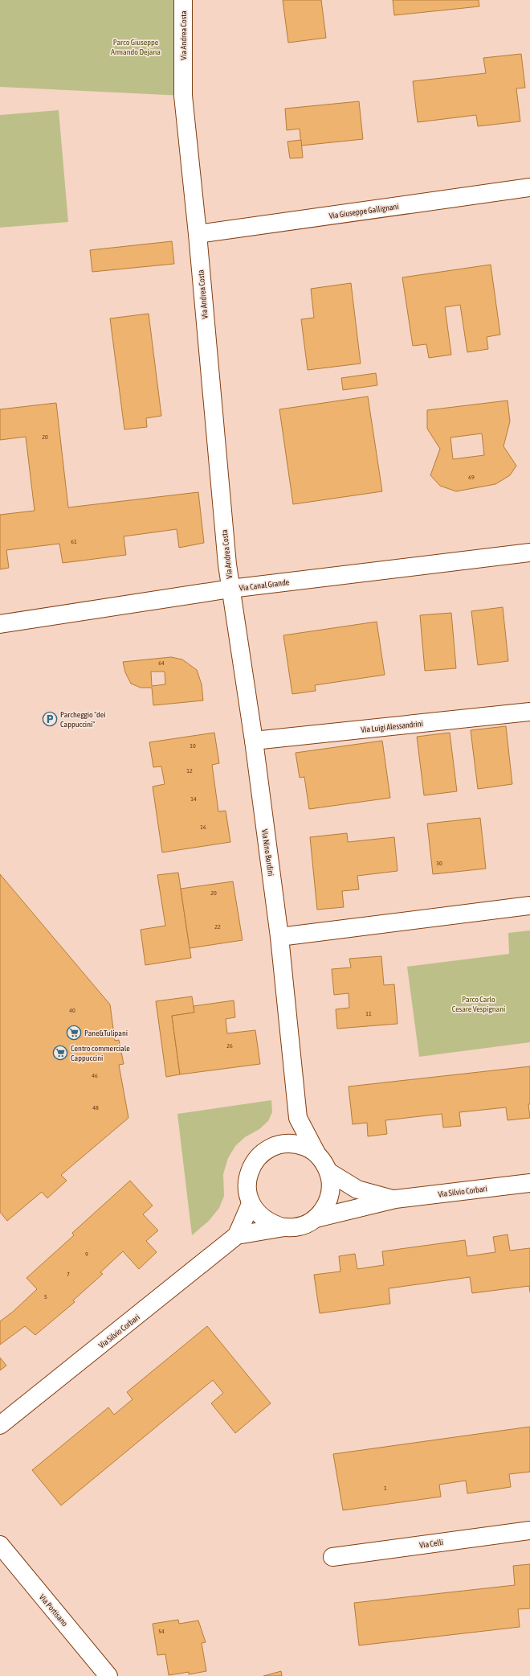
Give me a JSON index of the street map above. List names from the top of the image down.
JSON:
{
  "streets": {
    "street": [
      "Via Andrea Costa",
      "Via Giuseppe Gallignani",
      "Via Canal Grande",
      "Via Luigi Alessandrini",
      "Via Nino Bordini",
      "Via Silvio Corbari",
      "Via Celli",
      "Via Portisano"
    ]
  },
  "crossings": [
    ["Via Andrea Costa", "Via Giuseppe Gallignani"],
    ["Via Andrea Costa", "Via Canal Grande"],
    ["Via Andrea Costa", "Via Nino Bordini"],
    ["Via Canal Grande", "Via Nino Bordini"],
    ["Via Luigi Alessandrini", "Via Nino Bordini"],
    ["Via Nino Bordini", "Via Silvio Corbari"]
  ],
  "parks": ["Parco Giuseppe Armando Dejana", "Parco Carlo Cesare Vespignani"],
  "places": {
    "parking": ["Parcheggio \"dei Cappuccini\""],
    "supermarket": ["Pane&Tulipani", "Centro commerciale Cappuccini"]
  },
  "house_numbers": [
    "20",
    "69",
    "61",
    "64",
    "10",
    "12",
    "14",
    "16",
    "30",
    "20",
    "22",
    "40",
    "11",
    "26",
    "46",
    "48",
    "9",
    "7",
    "5",
    "1",
    "54"
  ]
}
